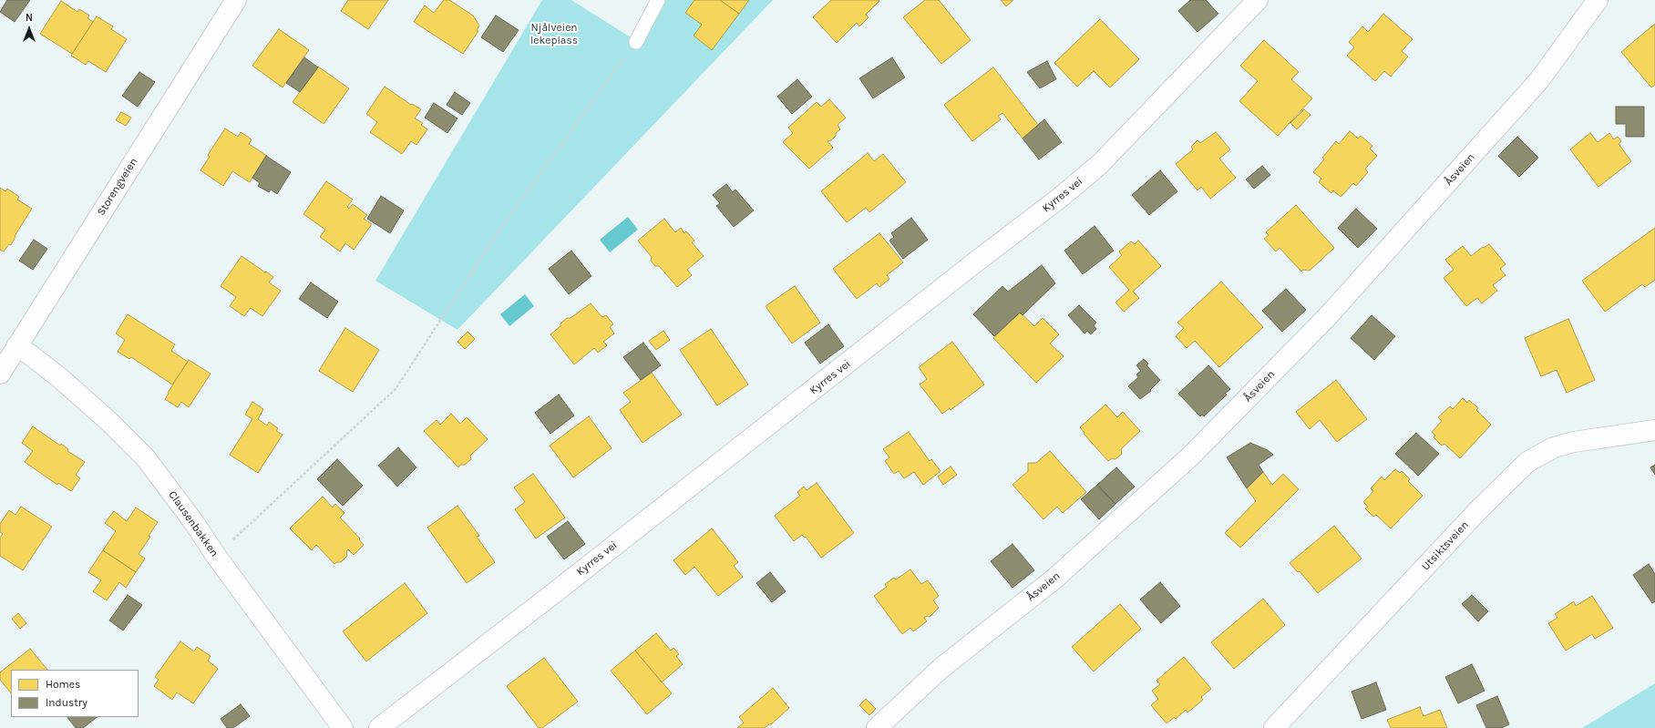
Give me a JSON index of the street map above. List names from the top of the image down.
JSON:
{
  "streets": {
    "street": [
      "Åsveien",
      "Storengveien",
      "Kyrres vei",
      "Clausenbakken",
      "Utsiktsveien"
    ]
  },
  "crossings": [
    ["Storengveien", "Clausenbakken"]
  ],
  "parks": ["Njålveien lekeplass"],
  "legend": ["Homes", "Industry"],
  "north": "top"
}
